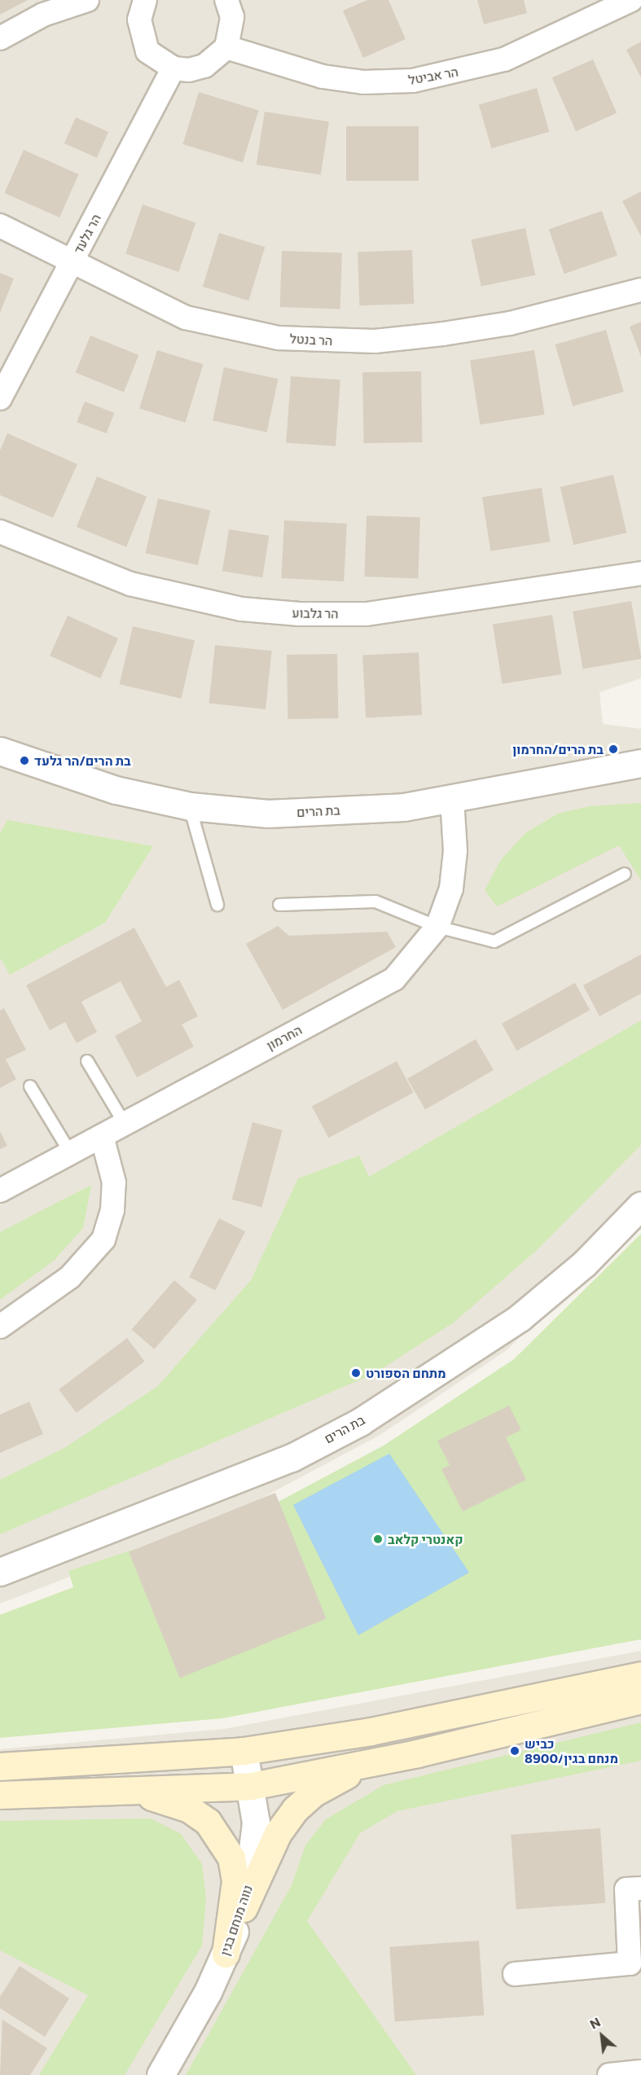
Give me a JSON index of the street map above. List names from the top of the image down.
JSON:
{
  "streets": {
    "street": [
      "הר אביטל",
      "הר גלעד",
      "הר בנטל",
      "הר גלבוע",
      "בת הרים",
      "החרמון",
      "נווה מנחם בגין"
    ]
  },
  "crossings": [
    ["הר גלעד", "הר בנטל"],
    ["בת הרים", "החרמון"]
  ],
  "places": [
    "בת הרים/החרמון",
    "בת הרים/הר גלעד",
    "מתחם הספורט",
    "קאנטרי קלאב",
    "כביש 8900/מנחם בגין"
  ],
  "north": "top left"
}
